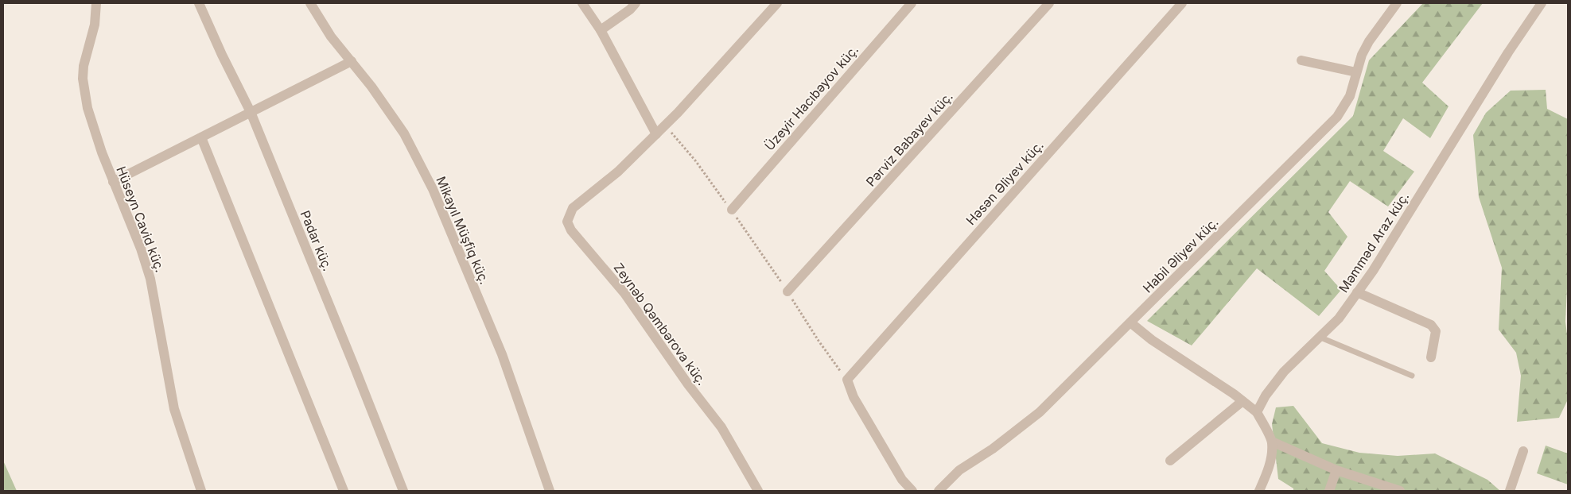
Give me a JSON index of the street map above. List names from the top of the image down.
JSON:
{
  "streets": {
    "street": [
      "Üzeyir Hacıbəyov küç.",
      "Pərviz Babayev küç.",
      "Həsən Əliyev küç.",
      "Hüseyn Cavid küç.",
      "Mikayıl Müşfiq küç.",
      "Padar küç.",
      "Məmməd Araz küç.",
      "Habil Əliyev küç.",
      "Zeynəb Qəmbərova küç."
    ]
  }
}
